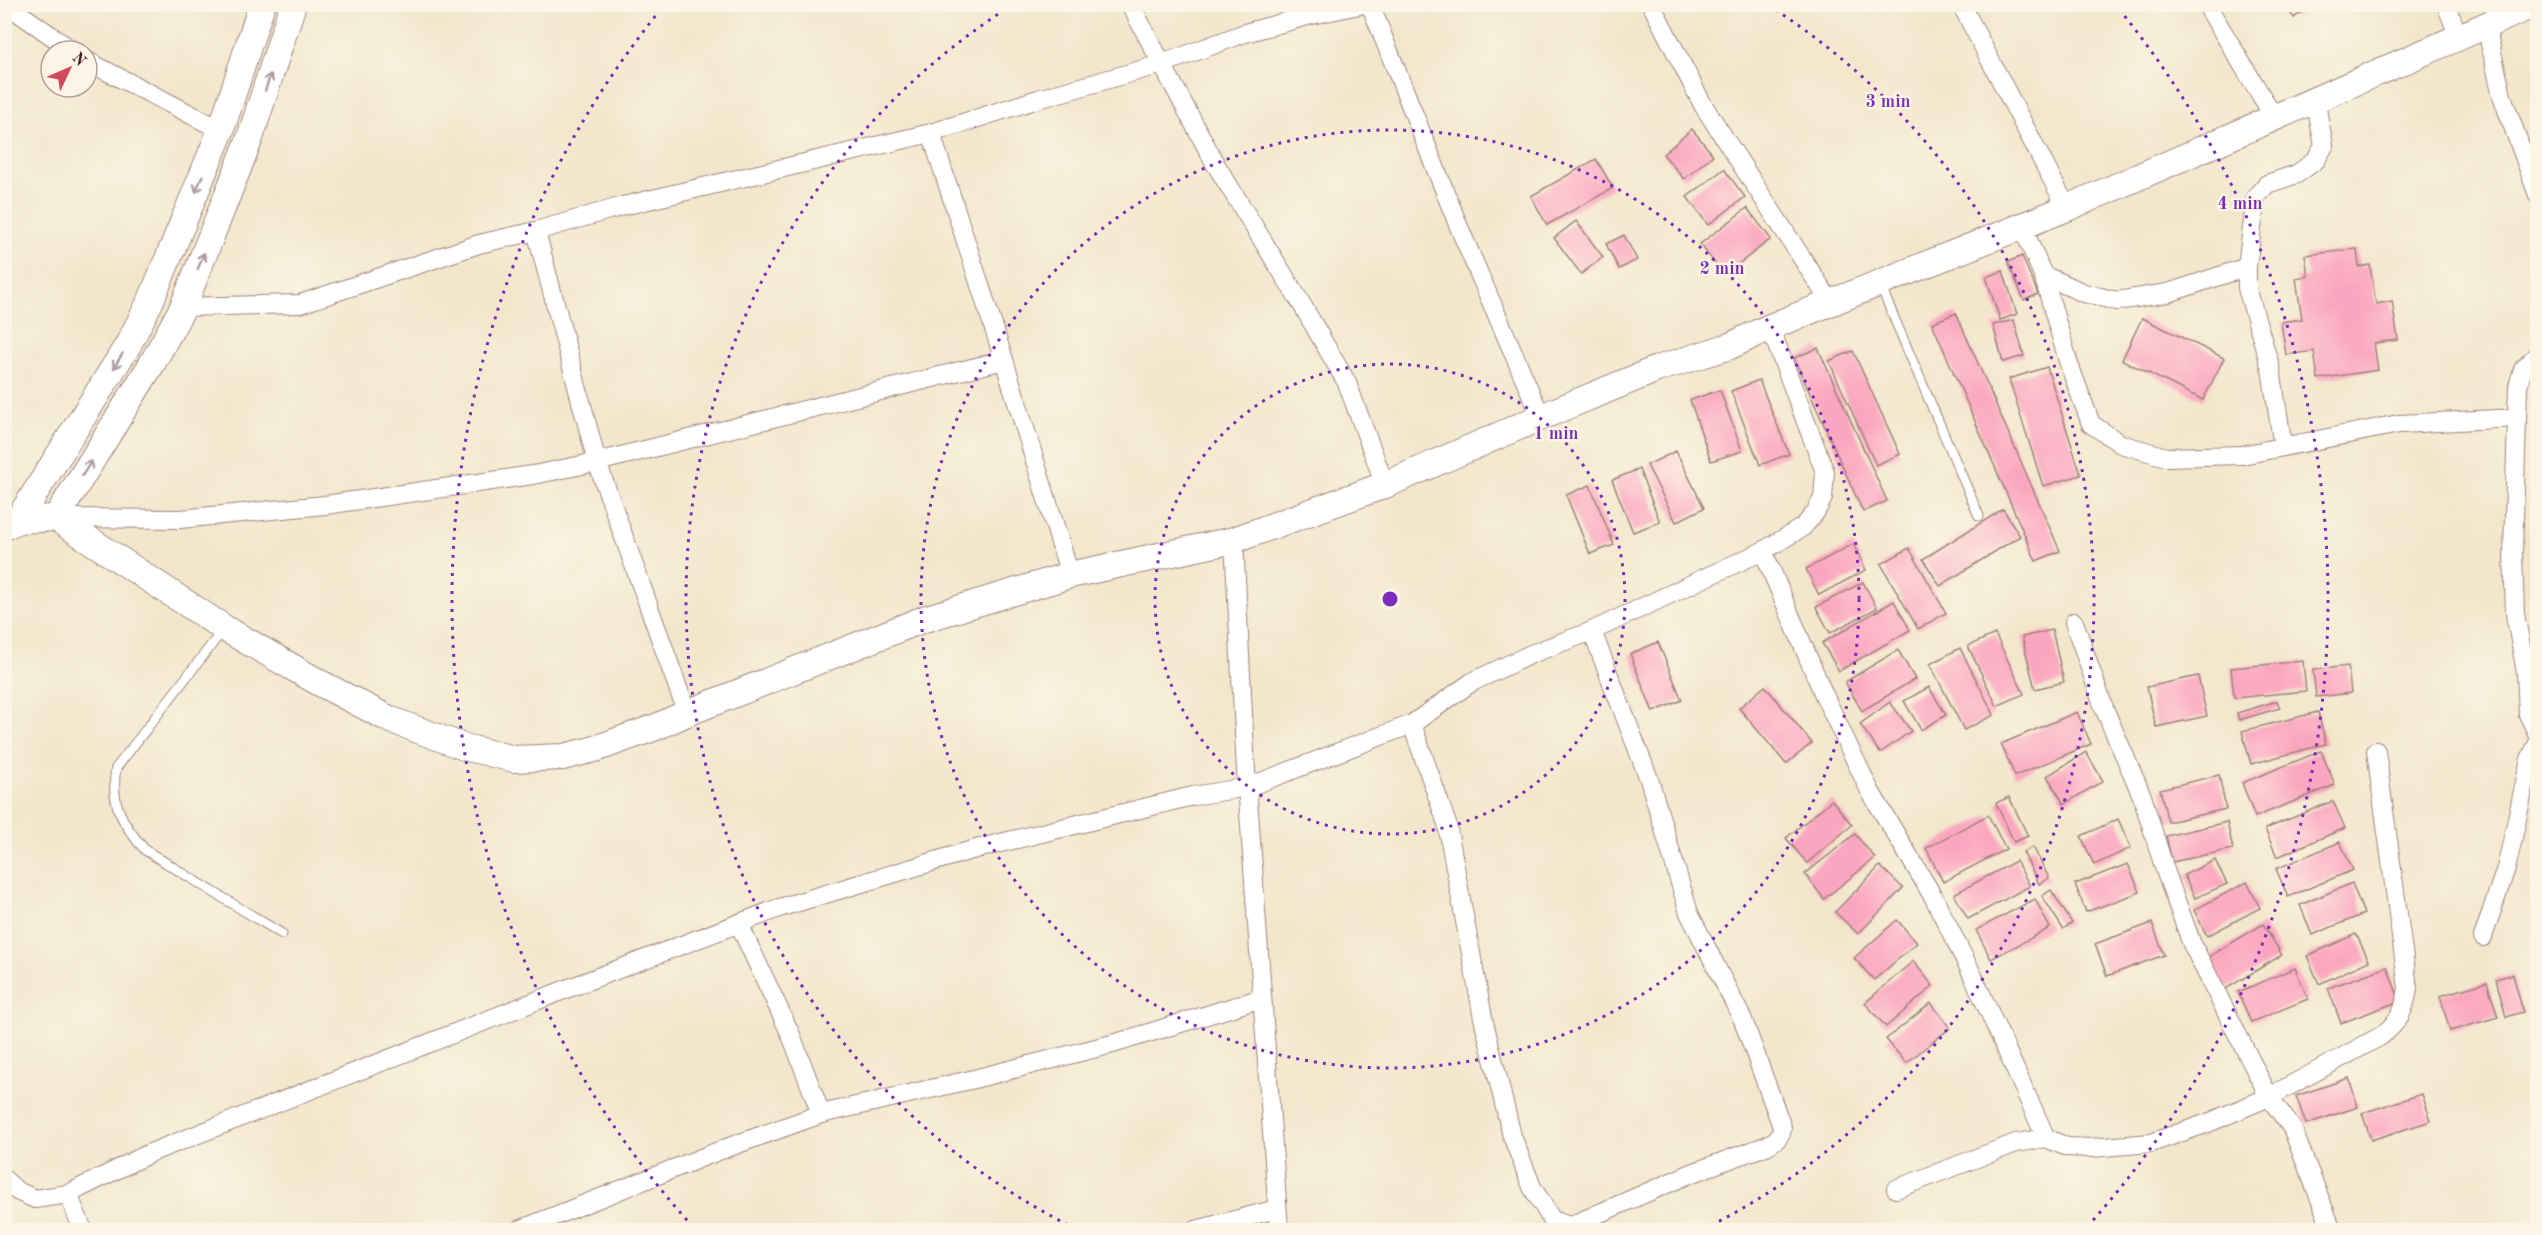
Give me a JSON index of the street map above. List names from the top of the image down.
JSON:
{
  "north": "top right",
  "rings": [
    "3 min",
    "4 min",
    "2 min",
    "1 min"
  ]
}
